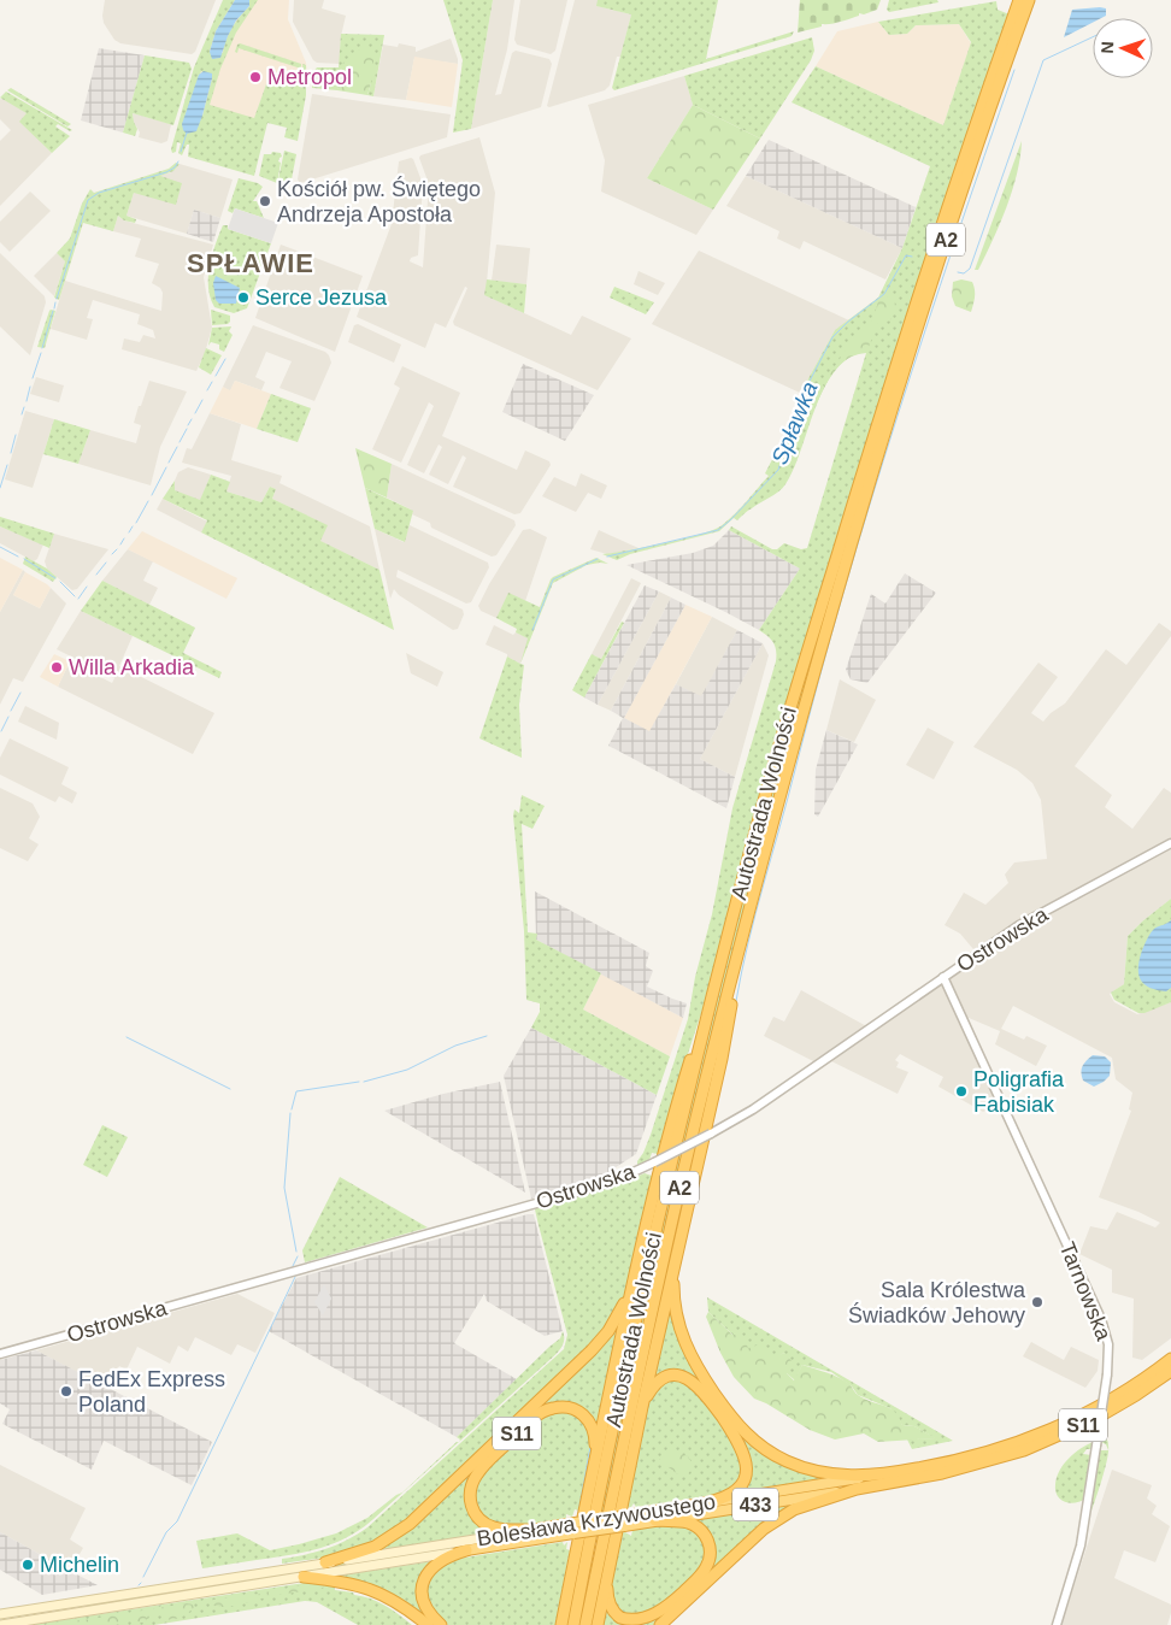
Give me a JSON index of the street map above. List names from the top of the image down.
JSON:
{
  "streets": {
    "highway": [
      "A2",
      "Autostrada Wolności",
      "S11",
      "433",
      "Bolesława Krzywoustego"
    ],
    "street": ["Ostrowska", "Tarnowska"]
  },
  "crossings": [
    ["Autostrada Wolności", "S11"],
    ["Ostrowska", "Tarnowska"],
    ["S11", "Bolesława Krzywoustego"]
  ],
  "districts": ["SPŁAWIE"],
  "water": ["Spławka"],
  "places": [
    "Metropol",
    "Kościół pw. Świętego Andrzeja Apostoła",
    "Serce Jezusa",
    "Willa Arkadia",
    "Poligrafia Fabisiak",
    "Sala Królestwa Świadków Jehowy",
    "FedEx Express Poland",
    "Michelin"
  ],
  "north": "left"
}
